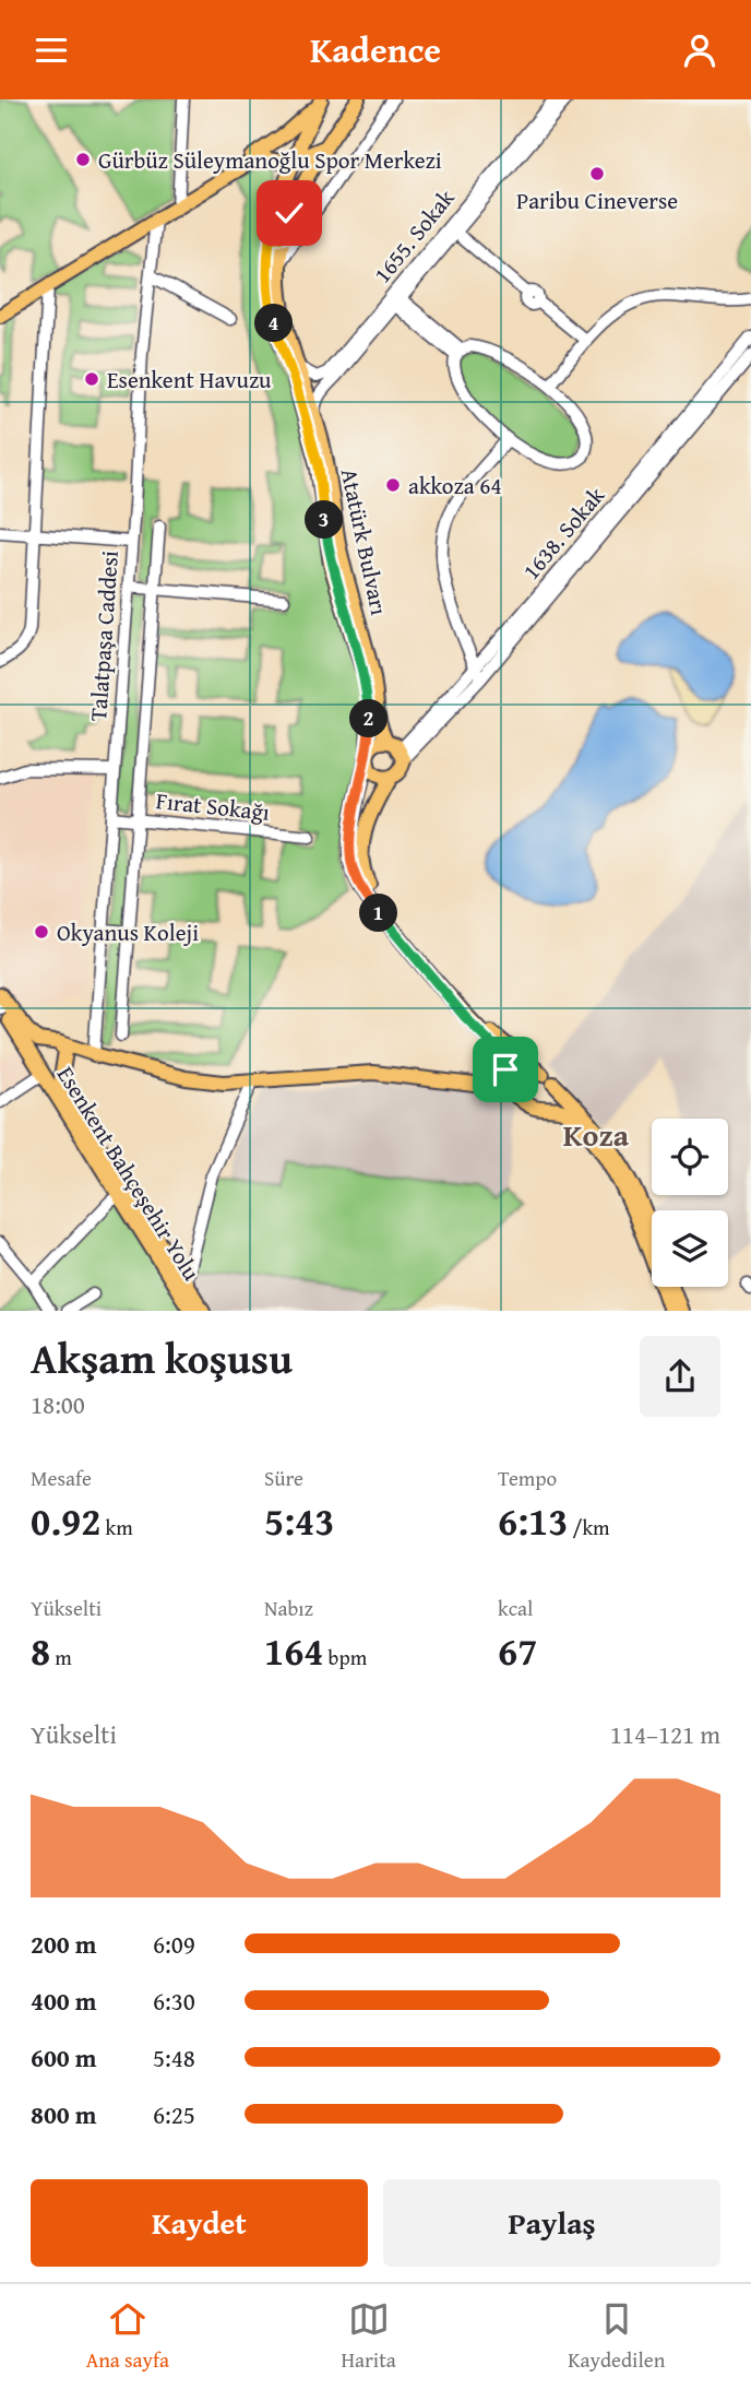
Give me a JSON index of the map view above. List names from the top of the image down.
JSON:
{
  "streets": {
    "main road": ["Atatürk Bulvarı", "Esenkent Bahçeşehir Yolu"],
    "street": [
      "1655. Sokak",
      "1638. Sokak",
      "Talatpaşa Caddesi",
      "Fırat Sokağı"
    ]
  },
  "crossings": [
    ["1655. Sokak", "Atatürk Bulvarı"],
    ["1638. Sokak", "Atatürk Bulvarı"],
    ["Talatpaşa Caddesi", "Fırat Sokağı"]
  ],
  "districts": ["Koza"],
  "places": [
    "Gürbüz Süleymanoğlu Spor Merkezi",
    "Paribu Cineverse",
    "Esenkent Havuzu",
    "akkoza 64",
    "Okyanus Koleji"
  ],
  "page": {
    "header": "Kadence",
    "pins": [
      "4",
      "3",
      "2",
      "1"
    ],
    "heading": ["Akşam koşusu", "18:00"],
    "stats": [
      ["Mesafe", "0.92 km"],
      ["Süre", "5:43"],
      ["Tempo", "6:13 /km"],
      ["Yükselti", "8 m"],
      ["Nabız", "164 bpm"],
      ["kcal", "67"]
    ],
    "chart": ["Yükselti", "114–121 m"],
    "list": [
      {
        "name": "200 m",
        "note": "6:09"
      },
      {
        "name": "400 m",
        "note": "6:30"
      },
      {
        "name": "600 m",
        "note": "5:48"
      },
      {
        "name": "800 m",
        "note": "6:25"
      }
    ],
    "buttons": ["Kaydet", "Paylaş"],
    "tabs": ["Ana sayfa", "Harita", "Kaydedilen"]
  }
}
